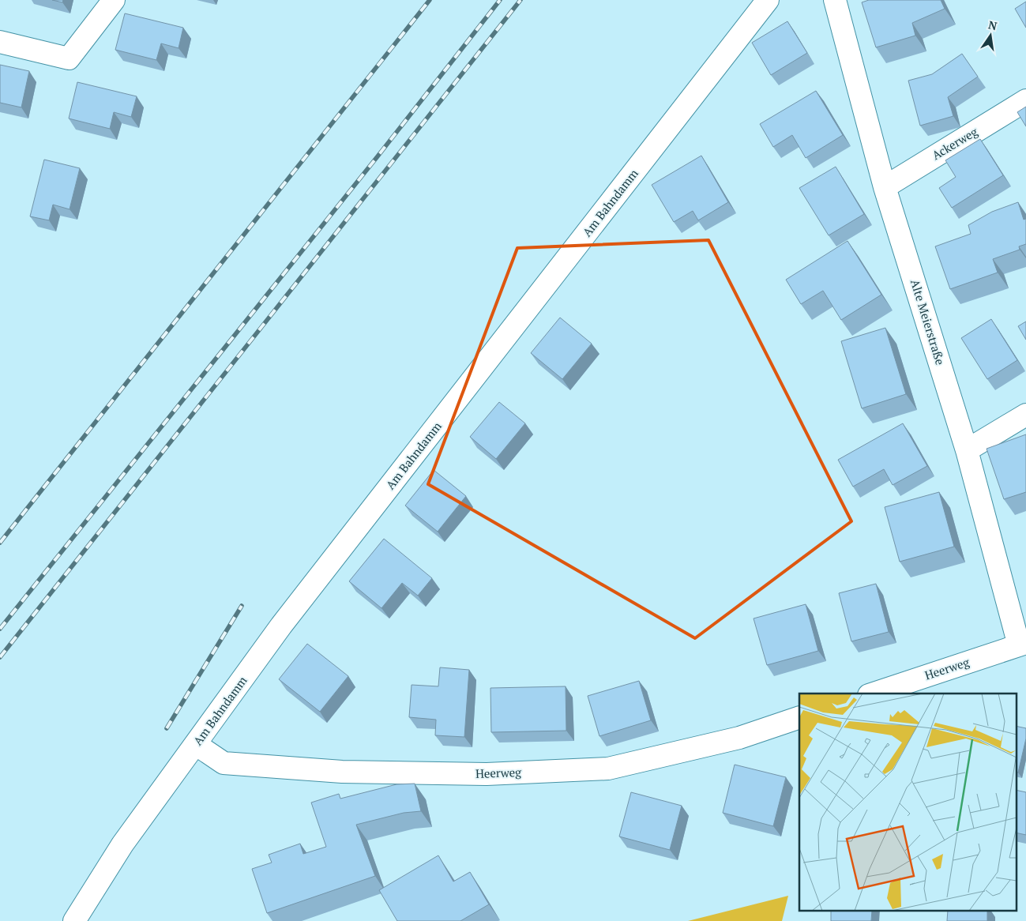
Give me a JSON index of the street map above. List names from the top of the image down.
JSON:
{
  "streets": {
    "street": [
      "Ackerweg",
      "Am Bahndamm",
      "Alte Meierstraße",
      "Heerweg"
    ]
  },
  "crossings": [
    ["Ackerweg", "Alte Meierstraße"],
    ["Am Bahndamm", "Heerweg"],
    ["Alte Meierstraße", "Heerweg"]
  ],
  "north": "top"
}
